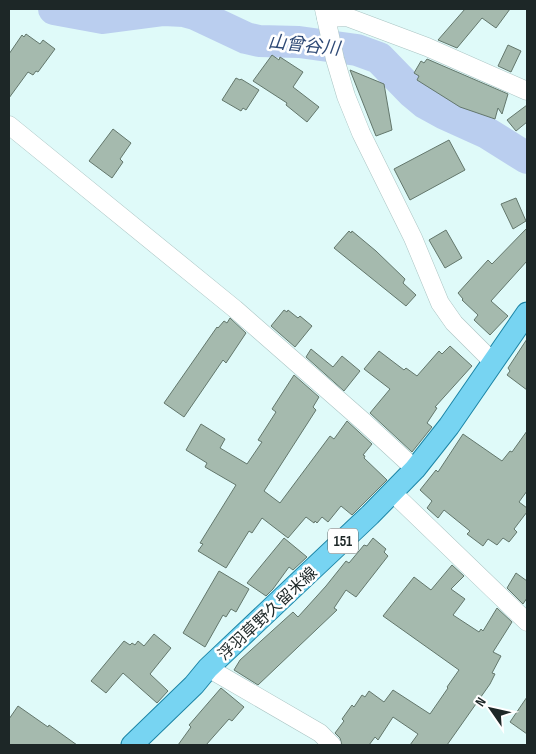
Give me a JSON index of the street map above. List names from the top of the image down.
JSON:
{
  "streets": {
    "main road": ["151", "浮羽草野久留米線"]
  },
  "water": ["山曾谷川"],
  "north": "top left"
}
